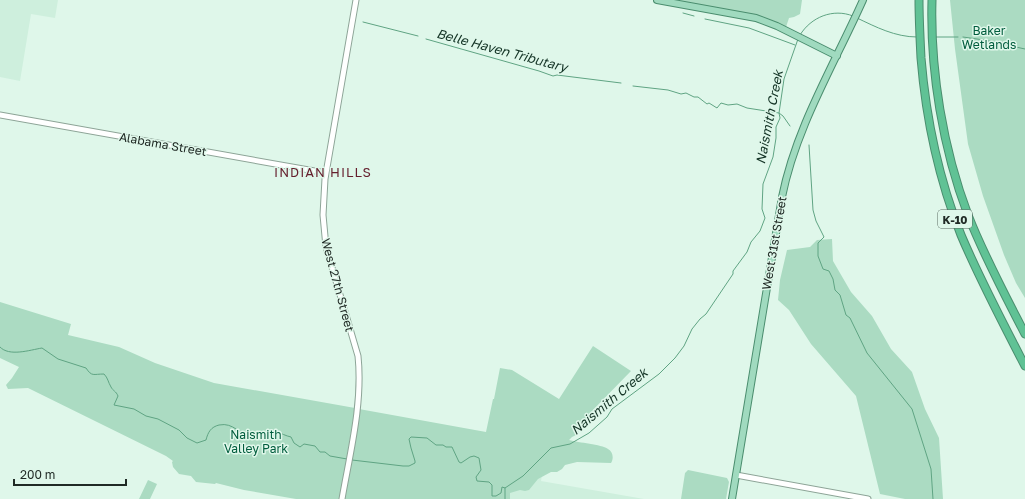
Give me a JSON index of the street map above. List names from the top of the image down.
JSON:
{
  "streets": {
    "highway": ["K-10"],
    "main road": ["West 31st Street"],
    "street": ["Alabama Street", "West 27th Street"]
  },
  "crossings": [
    ["Alabama Street", "West 27th Street"]
  ],
  "districts": ["INDIAN HILLS"],
  "water": ["Belle Haven Tributary", "Naismith Creek"],
  "parks": ["Baker Wetlands", "Naismith Valley Park"],
  "scale_bar": "200 m"
}
